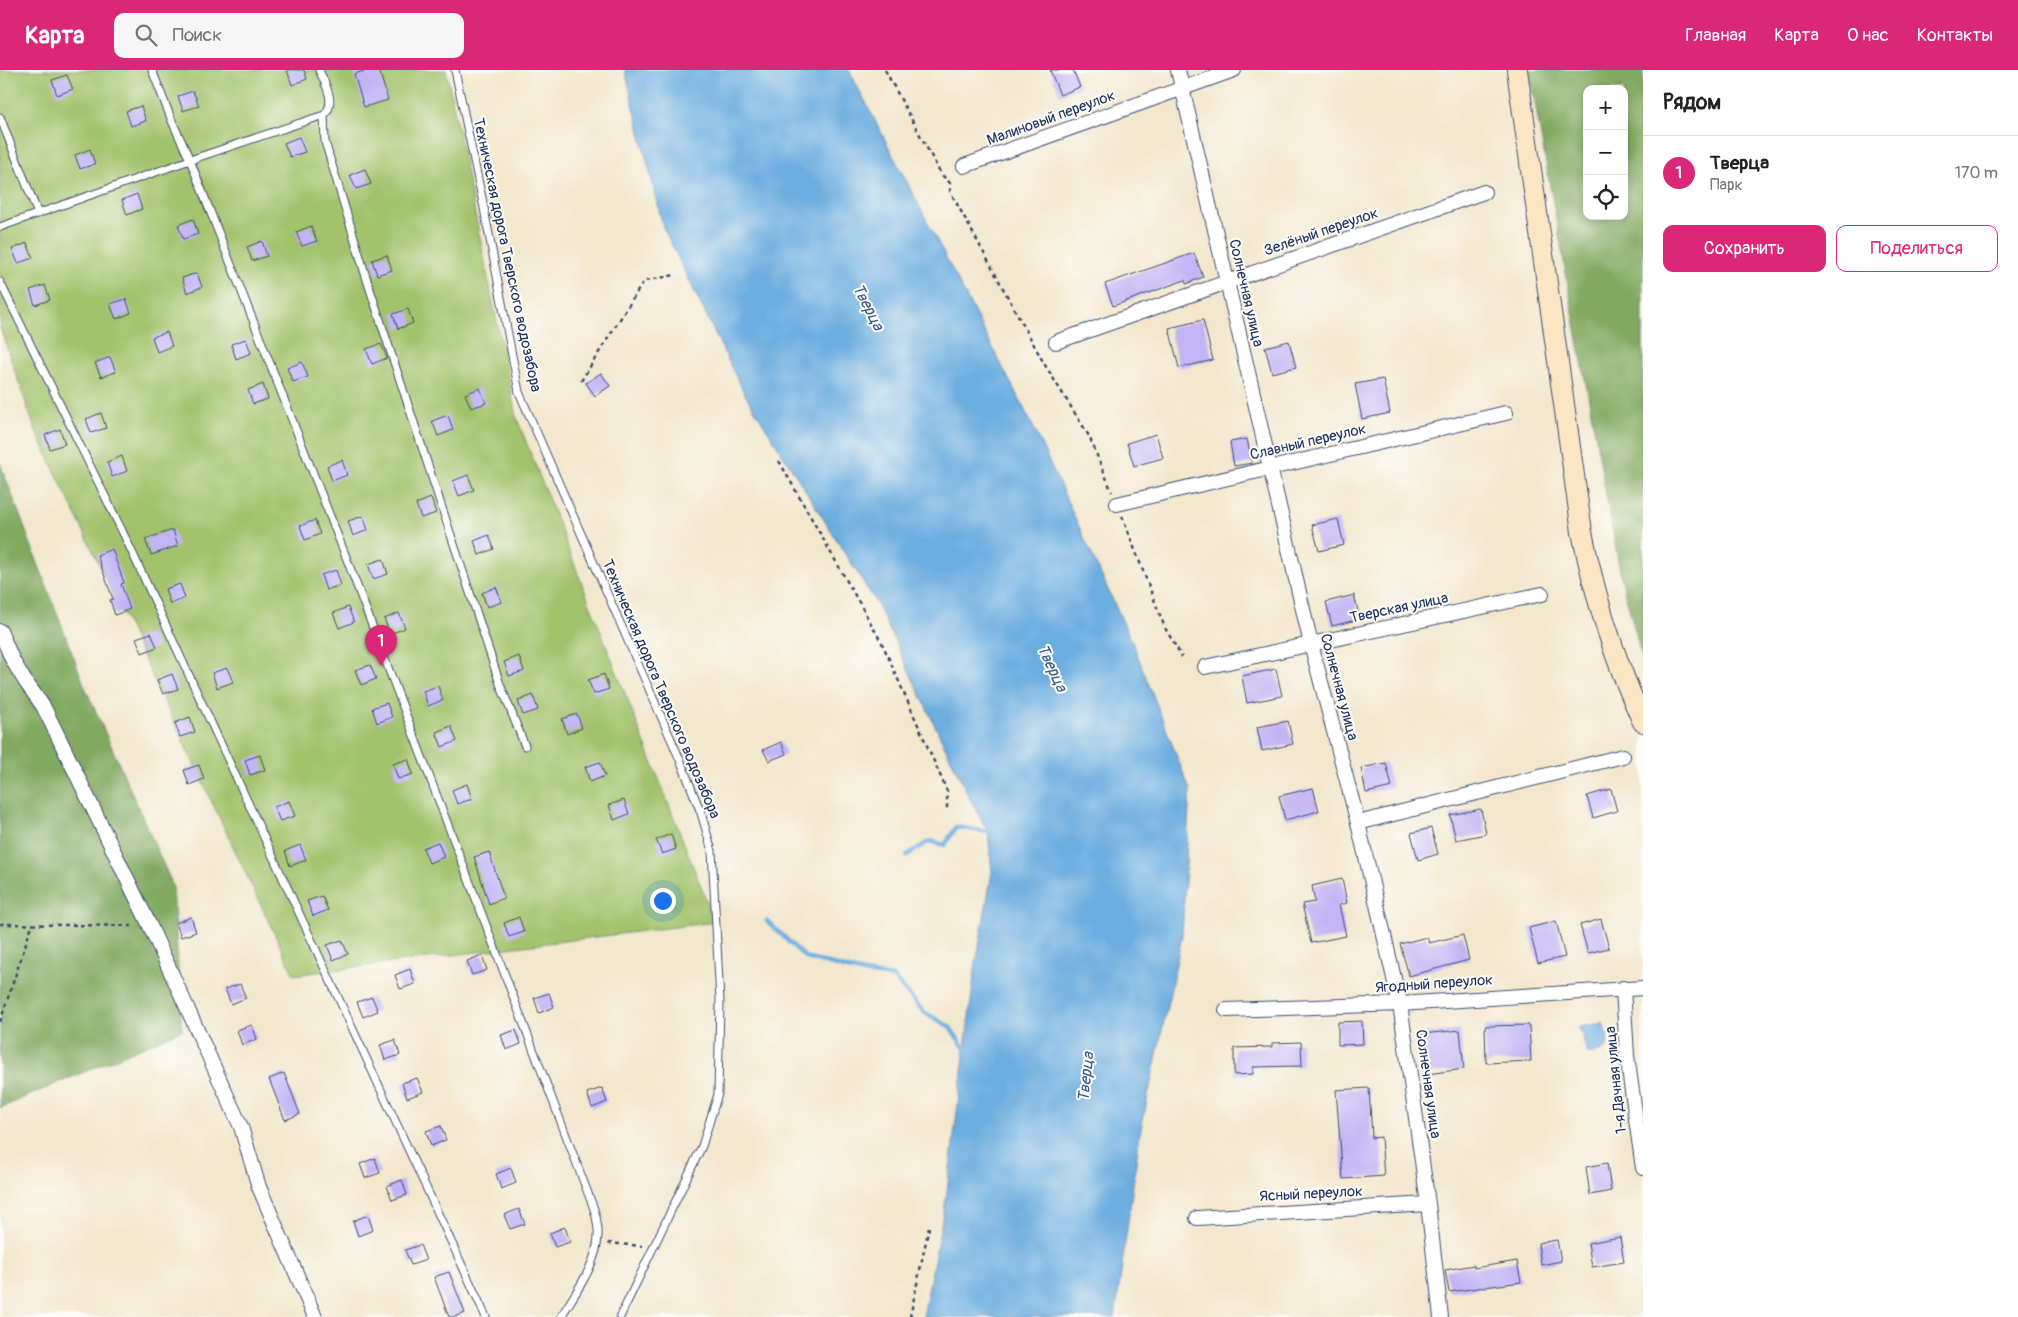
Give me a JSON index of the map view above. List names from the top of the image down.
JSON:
{
  "streets": {
    "street": [
      "Малиновый переулок",
      "Зелёный переулок",
      "Солнечная улица",
      "Славный переулок",
      "Тверская улица",
      "Ягодный переулок",
      "1-я Дачная улица",
      "Ясный переулок"
    ],
    "lane": ["Техническая дорога Тверского водозабора"]
  },
  "crossings": [
    ["Малиновый переулок", "Солнечная улица"],
    ["Зелёный переулок", "Солнечная улица"],
    ["Солнечная улица", "Славный переулок"],
    ["Солнечная улица", "Тверская улица"],
    ["Солнечная улица", "Ягодный переулок"],
    ["Солнечная улица", "Ясный переулок"],
    ["Ягодный переулок", "1-я Дачная улица"]
  ],
  "water": ["Тверца"],
  "page": {
    "header": "Карта",
    "search": "Поиск",
    "nav": [
      "Главная",
      "Карта",
      "О нас",
      "Контакты"
    ],
    "heading": "Рядом",
    "map_buttons": ["+", "−"],
    "list": [
      {
        "mark": "1",
        "name": "Тверца",
        "note": "Парк",
        "value": "170 m"
      }
    ],
    "buttons": ["Сохранить", "Поделиться"],
    "pins": "1"
  }
}
